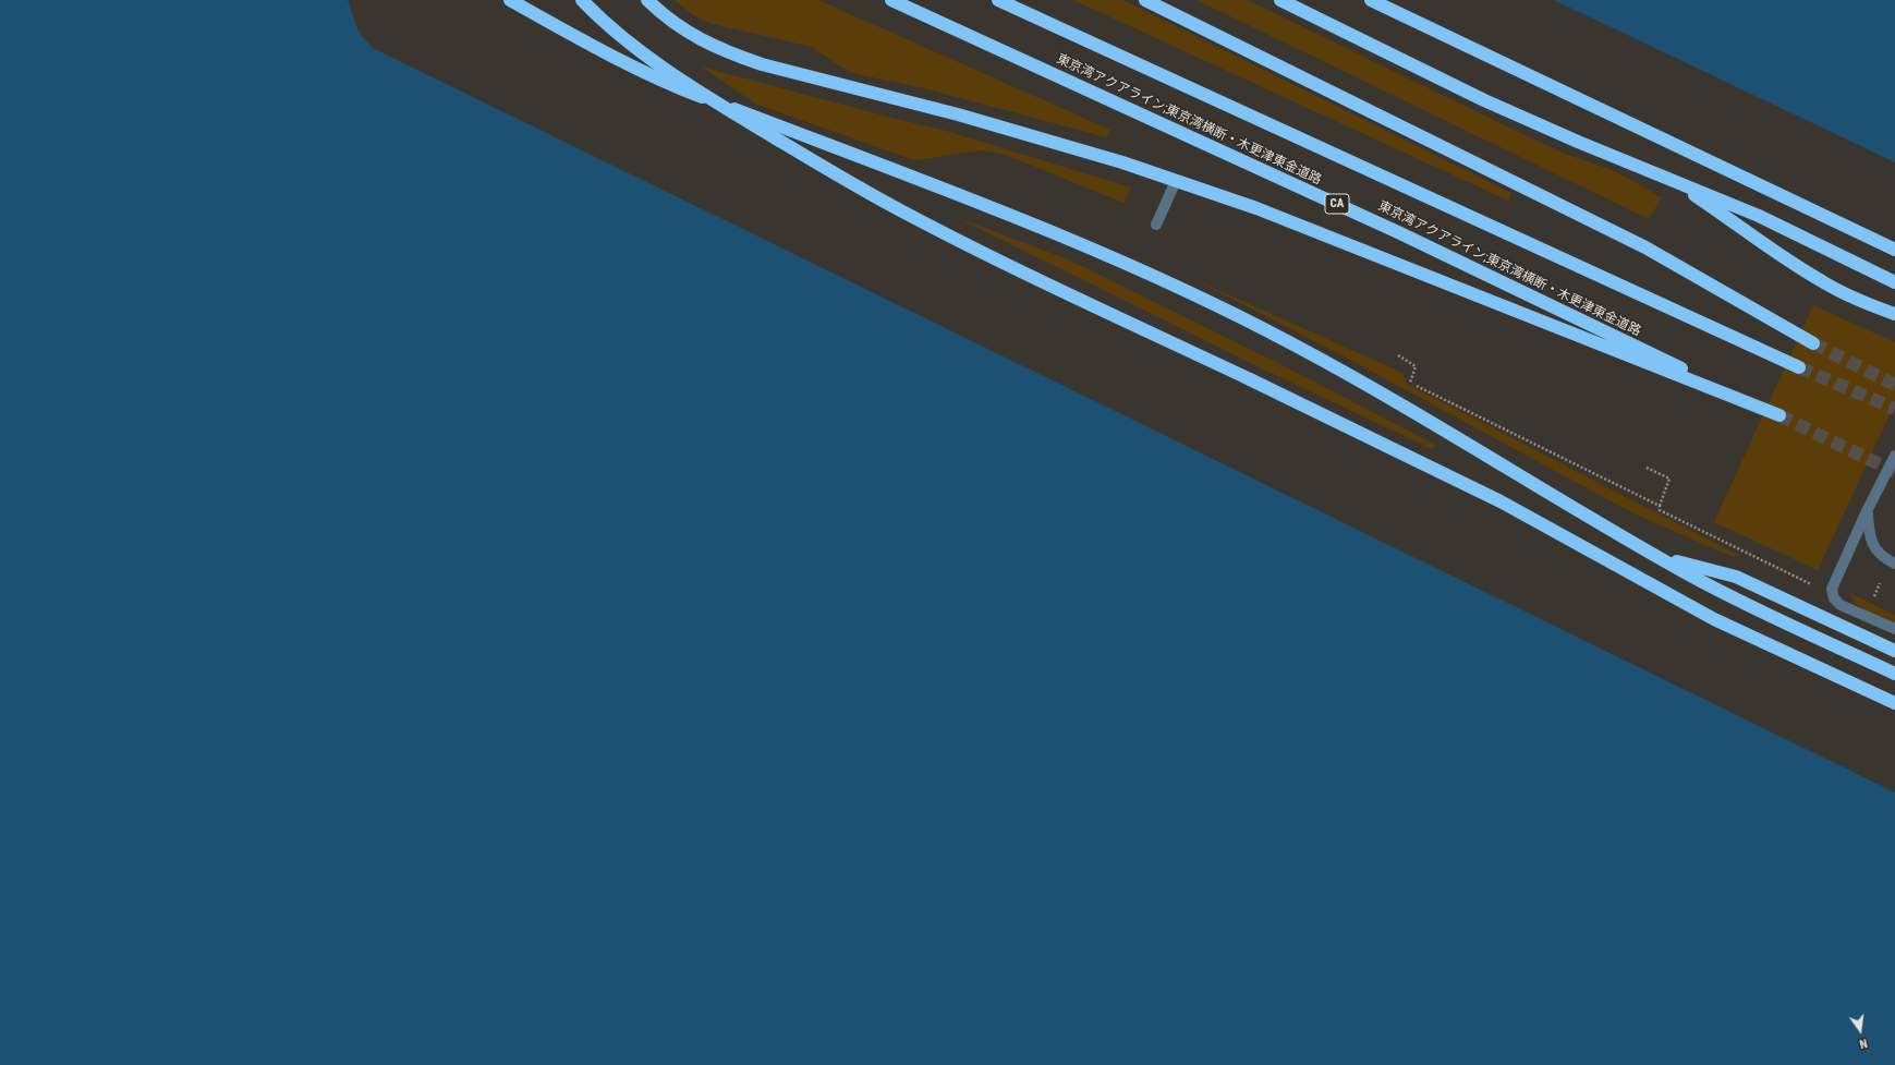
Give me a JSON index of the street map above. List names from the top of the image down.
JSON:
{
  "streets": {
    "highway": ["東京湾アクアライン;東京湾横断・木更津東金道路", "CA"]
  },
  "north": "bottom"
}
